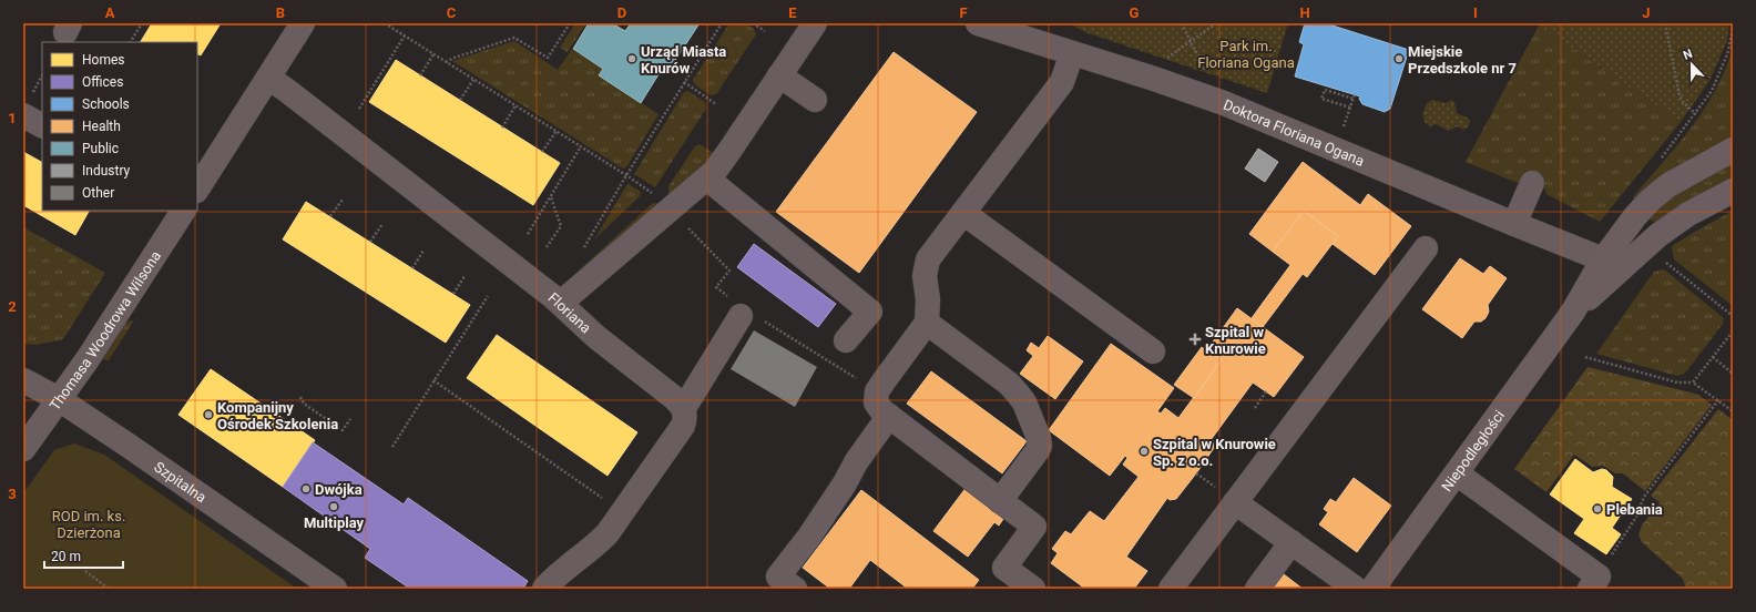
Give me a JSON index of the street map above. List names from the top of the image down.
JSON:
{
  "streets": {
    "main road": ["Niepodległości"],
    "street": [
      "Doktora Floriana Ogana",
      "Floriana",
      "Thomasa Woodrowa Wilsona",
      "Szpitalna"
    ]
  },
  "crossings": [
    ["Doktora Floriana Ogana", "Niepodległości"],
    ["Thomasa Woodrowa Wilsona", "Szpitalna"]
  ],
  "parks": ["Park im. Floriana Ogana", "ROD im. ks. Dzierżona"],
  "places": {
    "other": [
      "Urząd Miasta Knurów",
      "Miejskie Przedszkole nr 7",
      "Kompanijny Ośrodek Szkolenia",
      "Szpital w Knurowie Sp. z o.o.",
      "Dwójka",
      "Multiplay",
      "Plebania"
    ],
    "health": ["Szpital w Knurowie"]
  },
  "legend": [
    "Homes",
    "Offices",
    "Schools",
    "Health",
    "Public",
    "Industry",
    "Other"
  ],
  "scale_bar": "20 m",
  "north": "top",
  "grid": {
    "columns": [
      "A",
      "B",
      "C",
      "D",
      "E",
      "F",
      "G",
      "H",
      "I",
      "J"
    ],
    "rows": ["1", "2", "3"]
  }
}
